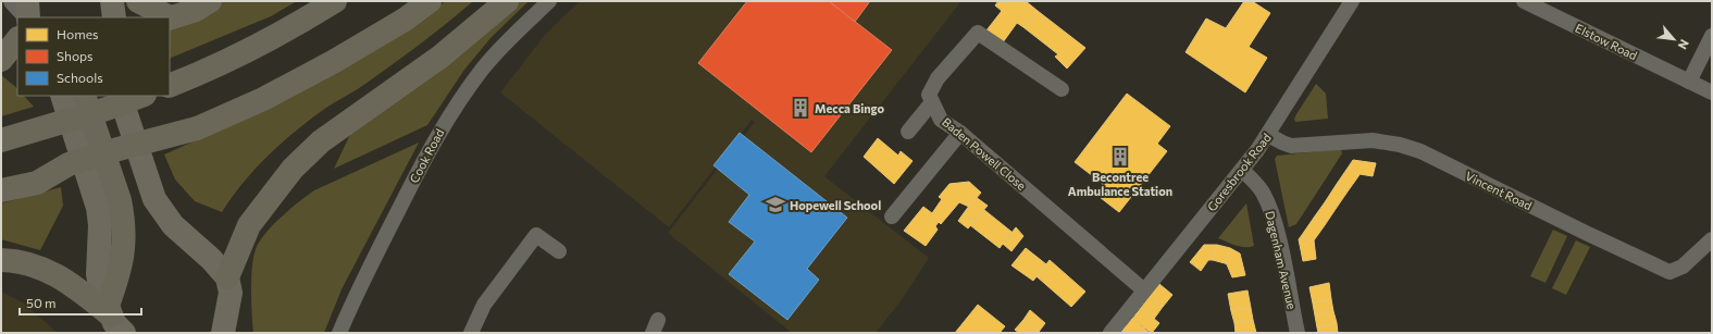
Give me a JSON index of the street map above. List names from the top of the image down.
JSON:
{
  "streets": {
    "street": [
      "Elstow Road",
      "Baden Powell Close",
      "Cook Road",
      "Goresbrook Road",
      "Vincent Road",
      "Dagenham Avenue"
    ]
  },
  "crossings": [
    ["Baden Powell Close", "Goresbrook Road"],
    ["Goresbrook Road", "Vincent Road"],
    ["Goresbrook Road", "Dagenham Avenue"]
  ],
  "places": {
    "building": ["Mecca Bingo", "Becontree Ambulance Station"],
    "school or university": ["Hopewell School"]
  },
  "legend": ["Homes", "Shops", "Schools"],
  "scale_bar": "50 m",
  "north": "bottom right"
}
